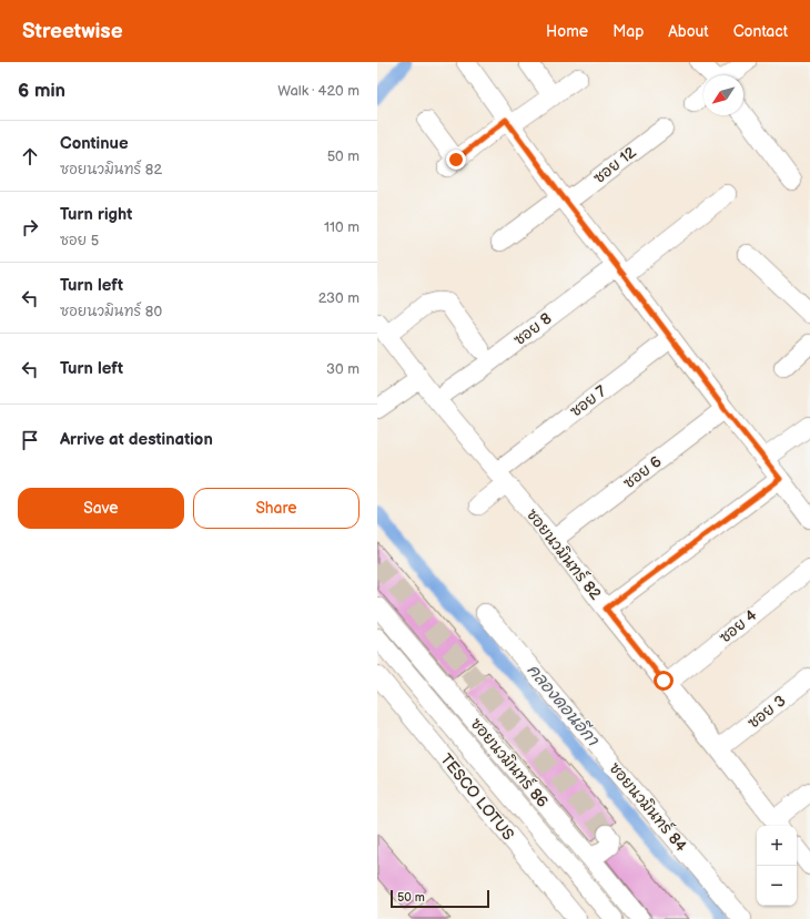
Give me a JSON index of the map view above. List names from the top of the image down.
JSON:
{
  "streets": {
    "street": [
      "ซอย 12",
      "ซอย 8",
      "ซอย 7",
      "ซอย 6",
      "ซอยนวมินทร์ 82",
      "ซอย 4",
      "ซอย 3",
      "ซอยนวมินทร์ 86",
      "TESCO LOTUS",
      "ซอยนวมินทร์ 84"
    ]
  },
  "crossings": [
    ["ซอยนวมินทร์ 82", "ซอย 4"]
  ],
  "water": ["คลองดอนอีกา"],
  "scale_bar": "50 m",
  "north": "bottom left",
  "page": {
    "header": "Streetwise",
    "nav": [
      "Home",
      "Map",
      "About",
      "Contact"
    ],
    "heading": ["6 min", "Walk · 420 m"],
    "list": [
      ["Continue", "ซอยนวมินทร์ 82", "50 m"],
      ["Turn right", "ซอย 5", "110 m"],
      ["Turn left", "ซอยนวมินทร์ 80", "230 m"],
      ["Turn left", "30 m"],
      "Arrive at destination"
    ],
    "buttons": ["Save", "Share"],
    "map_buttons": ["+", "−"],
    "scale": "50 m"
  }
}
